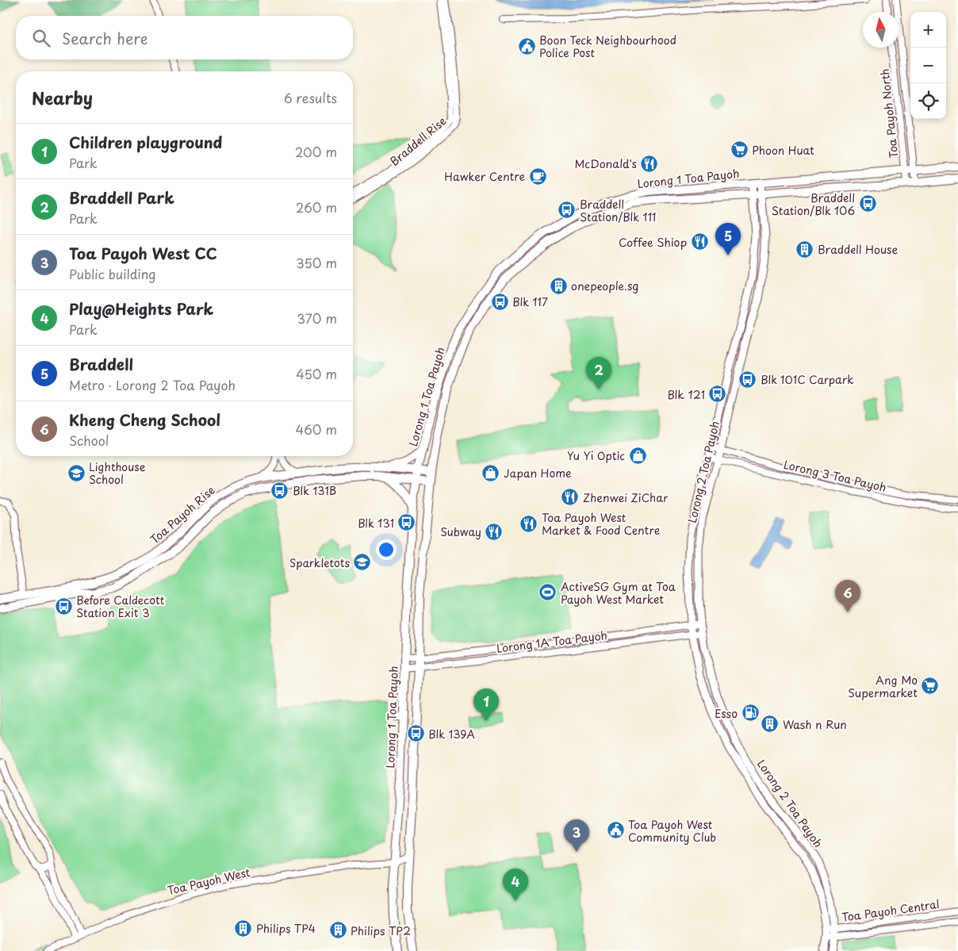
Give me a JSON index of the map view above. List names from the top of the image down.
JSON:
{
  "streets": {
    "main road": ["Lorong 1 Toa Payoh", "Toa Payoh Rise"],
    "street": [
      "Toa Payoh North",
      "Braddell Rise",
      "Lorong 2 Toa Payoh",
      "Lorong 3 Toa Payoh",
      "Lorong 1A Toa Payoh",
      "Toa Payoh West",
      "Toa Payoh Central"
    ]
  },
  "crossings": [
    ["Toa Payoh North", "Lorong 1 Toa Payoh"],
    ["Lorong 1 Toa Payoh", "Lorong 2 Toa Payoh"],
    ["Lorong 1 Toa Payoh", "Toa Payoh Rise"],
    ["Lorong 1 Toa Payoh", "Lorong 1A Toa Payoh"],
    ["Lorong 1 Toa Payoh", "Toa Payoh West"],
    ["Lorong 2 Toa Payoh", "Lorong 3 Toa Payoh"],
    ["Lorong 2 Toa Payoh", "Lorong 1A Toa Payoh"],
    ["Lorong 2 Toa Payoh", "Toa Payoh Central"]
  ],
  "places": {
    "public building": ["Boon Teck Neighbourhood Police Post", "Toa Payoh West Community Club"],
    "supermarket": ["Phoon Huat", "Ang Mo Supermarket"],
    "restaurant": [
      "McDonald's",
      "Coffee Shiop",
      "Zhenwei ZiChar",
      "Toa Payoh West Market & Food Centre",
      "Subway"
    ],
    "cafe": ["Hawker Centre"],
    "bus stop": [
      "Braddell Station/Blk 106",
      "Braddell Station/Blk 111",
      "Blk 117",
      "Blk 101C Carpark",
      "Blk 121",
      "Blk 131B",
      "Blk 131",
      "Before Caldecott Station Exit 3",
      "Blk 139A"
    ],
    "building": [
      "Braddell House",
      "onepeople.sg",
      "Wash n Run",
      "Philips TP4",
      "Philips TP2"
    ],
    "shop": ["Yu Yi Optic", "Japan Home"],
    "school or university": ["Lighthouse School", "Sparkletots"],
    "sports": ["ActiveSG Gym at Toa Payoh West Market"],
    "fuel station": ["Esso"]
  },
  "north": "top",
  "page": {
    "map_buttons": ["+", "−"],
    "search": "Search here",
    "heading": ["Nearby", "6 results"],
    "list": [
      {
        "mark": "1",
        "name": "Children playground",
        "note": "Park",
        "value": "200 m"
      },
      {
        "mark": "2",
        "name": "Braddell Park",
        "note": "Park",
        "value": "260 m"
      },
      {
        "mark": "3",
        "name": "Toa Payoh West CC",
        "note": "Public building",
        "value": "350 m"
      },
      {
        "mark": "4",
        "name": "Play@Heights Park",
        "note": "Park",
        "value": "370 m"
      },
      {
        "mark": "5",
        "name": "Braddell",
        "note": "Metro · Lorong 2 Toa Payoh",
        "value": "450 m"
      },
      {
        "mark": "6",
        "name": "Kheng Cheng School",
        "note": "School",
        "value": "460 m"
      }
    ],
    "pins": [
      "5",
      "2",
      "6",
      "1",
      "3",
      "4"
    ]
  }
}
